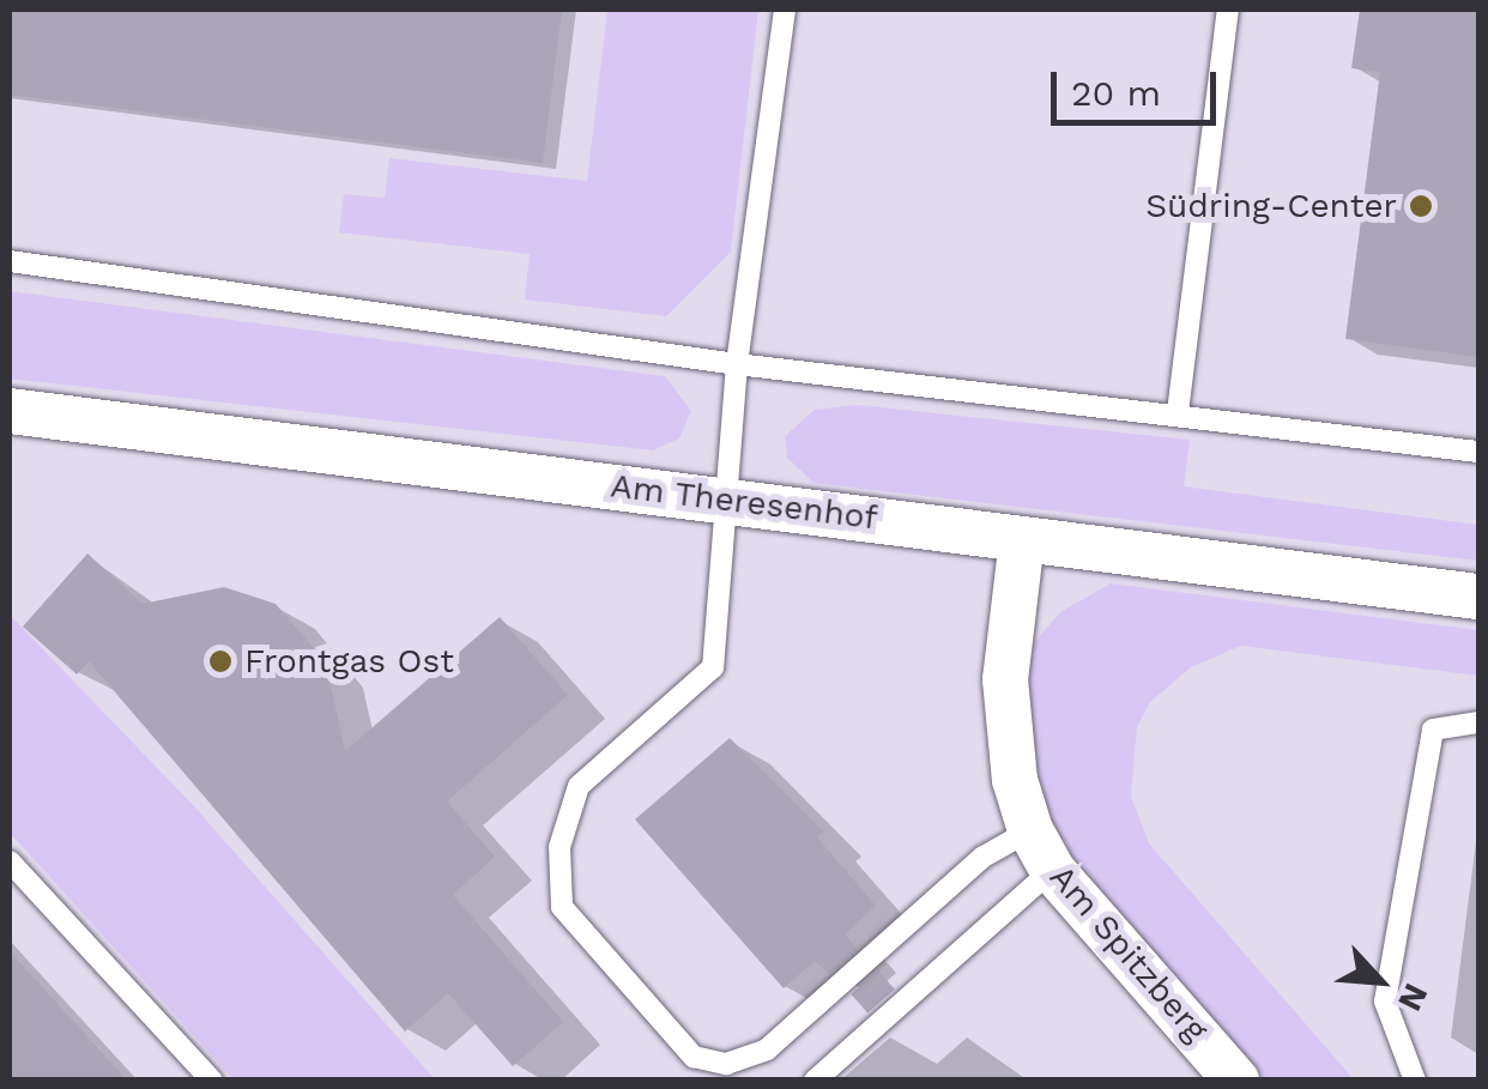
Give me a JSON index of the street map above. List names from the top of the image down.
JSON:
{
  "streets": {
    "street": ["Am Theresenhof", "Am Spitzberg"]
  },
  "crossings": [
    ["Am Theresenhof", "Am Spitzberg"]
  ],
  "places": ["Südring-Center", "Frontgas Ost"],
  "scale_bar": "20 m",
  "north": "bottom right"
}
